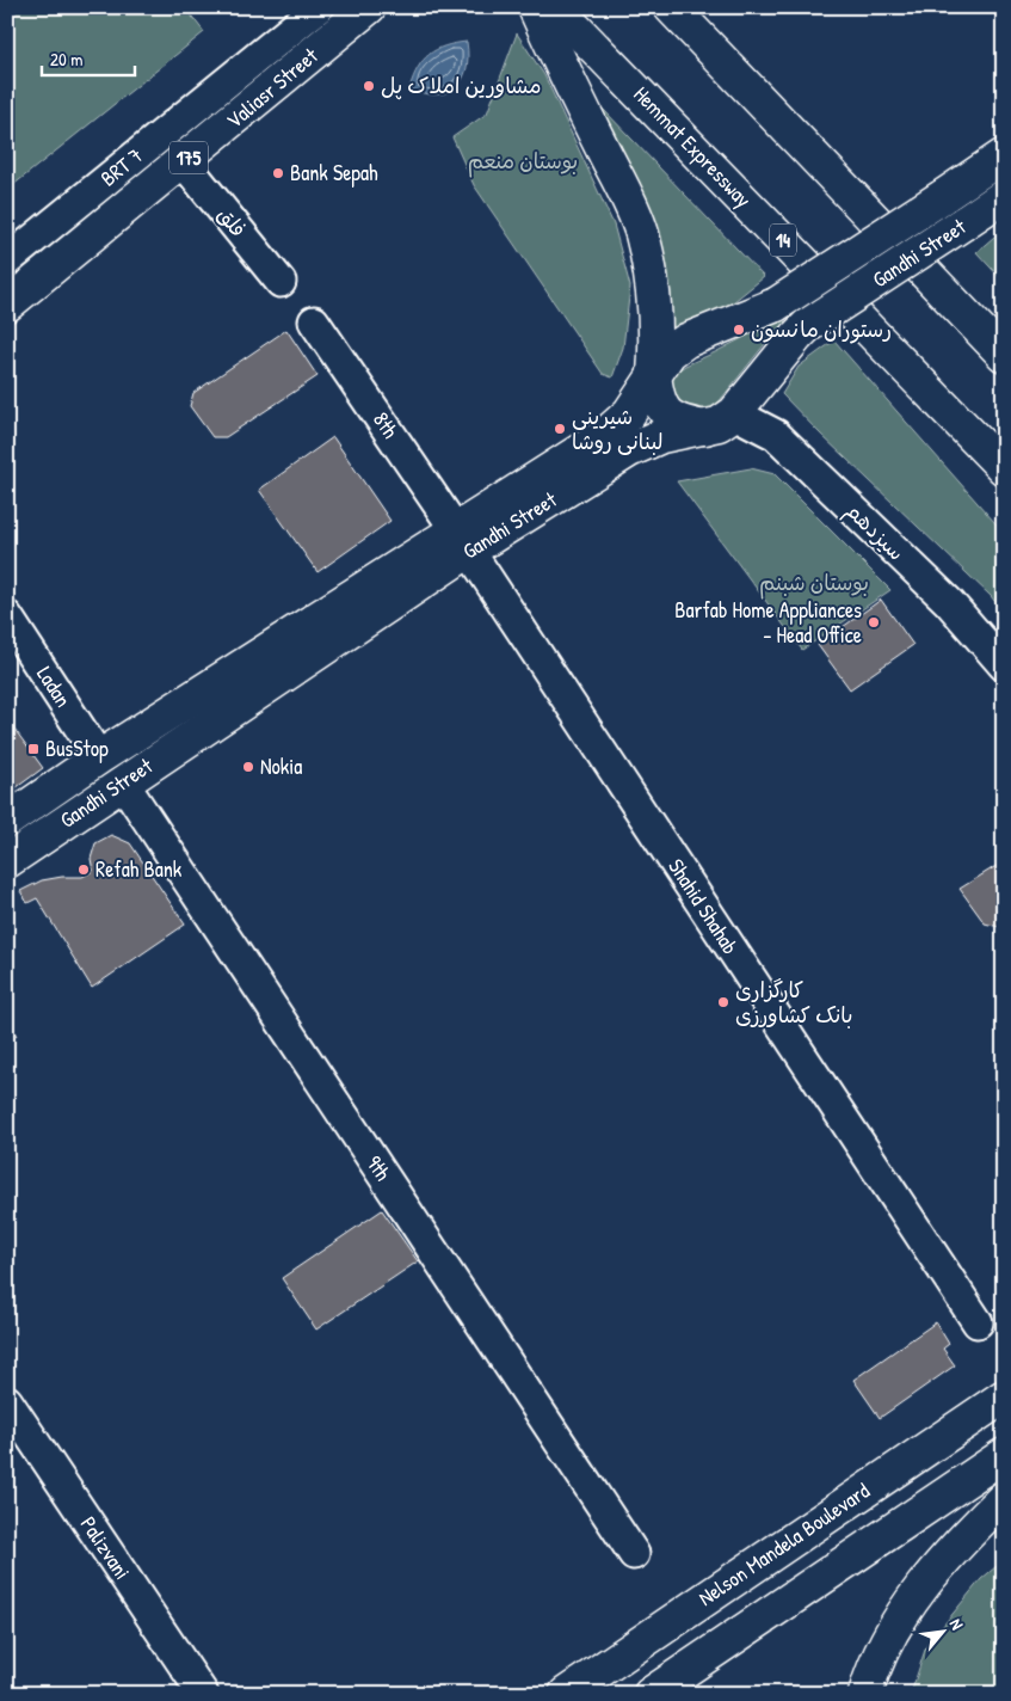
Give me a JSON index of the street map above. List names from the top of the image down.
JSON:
{
  "streets": {
    "main road": [
      "Valiasr Street",
      "Hemmat Expressway",
      "175",
      "14",
      "Gandhi Street",
      "Nelson Mandela Boulevard"
    ],
    "street": [
      "BRT 7",
      "فلق",
      "8th",
      "سیزدهم",
      "Ladan",
      "Shahid Shahab",
      "9th",
      "Palizvani"
    ]
  },
  "crossings": [
    ["Valiasr Street", "فلق"],
    ["Gandhi Street", "8th"],
    ["Gandhi Street", "سیزدهم"],
    ["Gandhi Street", "Ladan"],
    ["Gandhi Street", "Shahid Shahab"],
    ["Gandhi Street", "9th"],
    ["8th", "Shahid Shahab"]
  ],
  "parks": ["بوستان منعم", "بوستان شبنم"],
  "places": {
    "other": [
      "مشاورین املاک پل",
      "Bank Sepah",
      "رستوران مانسون",
      "شیرینی لبنانی روشا",
      "Barfab Home Appliances - Head Office",
      "Nokia",
      "Refah Bank",
      "کارگزاری بانک کشاورزی"
    ],
    "transit": ["BusStop"]
  },
  "scale_bar": "20 m",
  "north": "top right"
}
